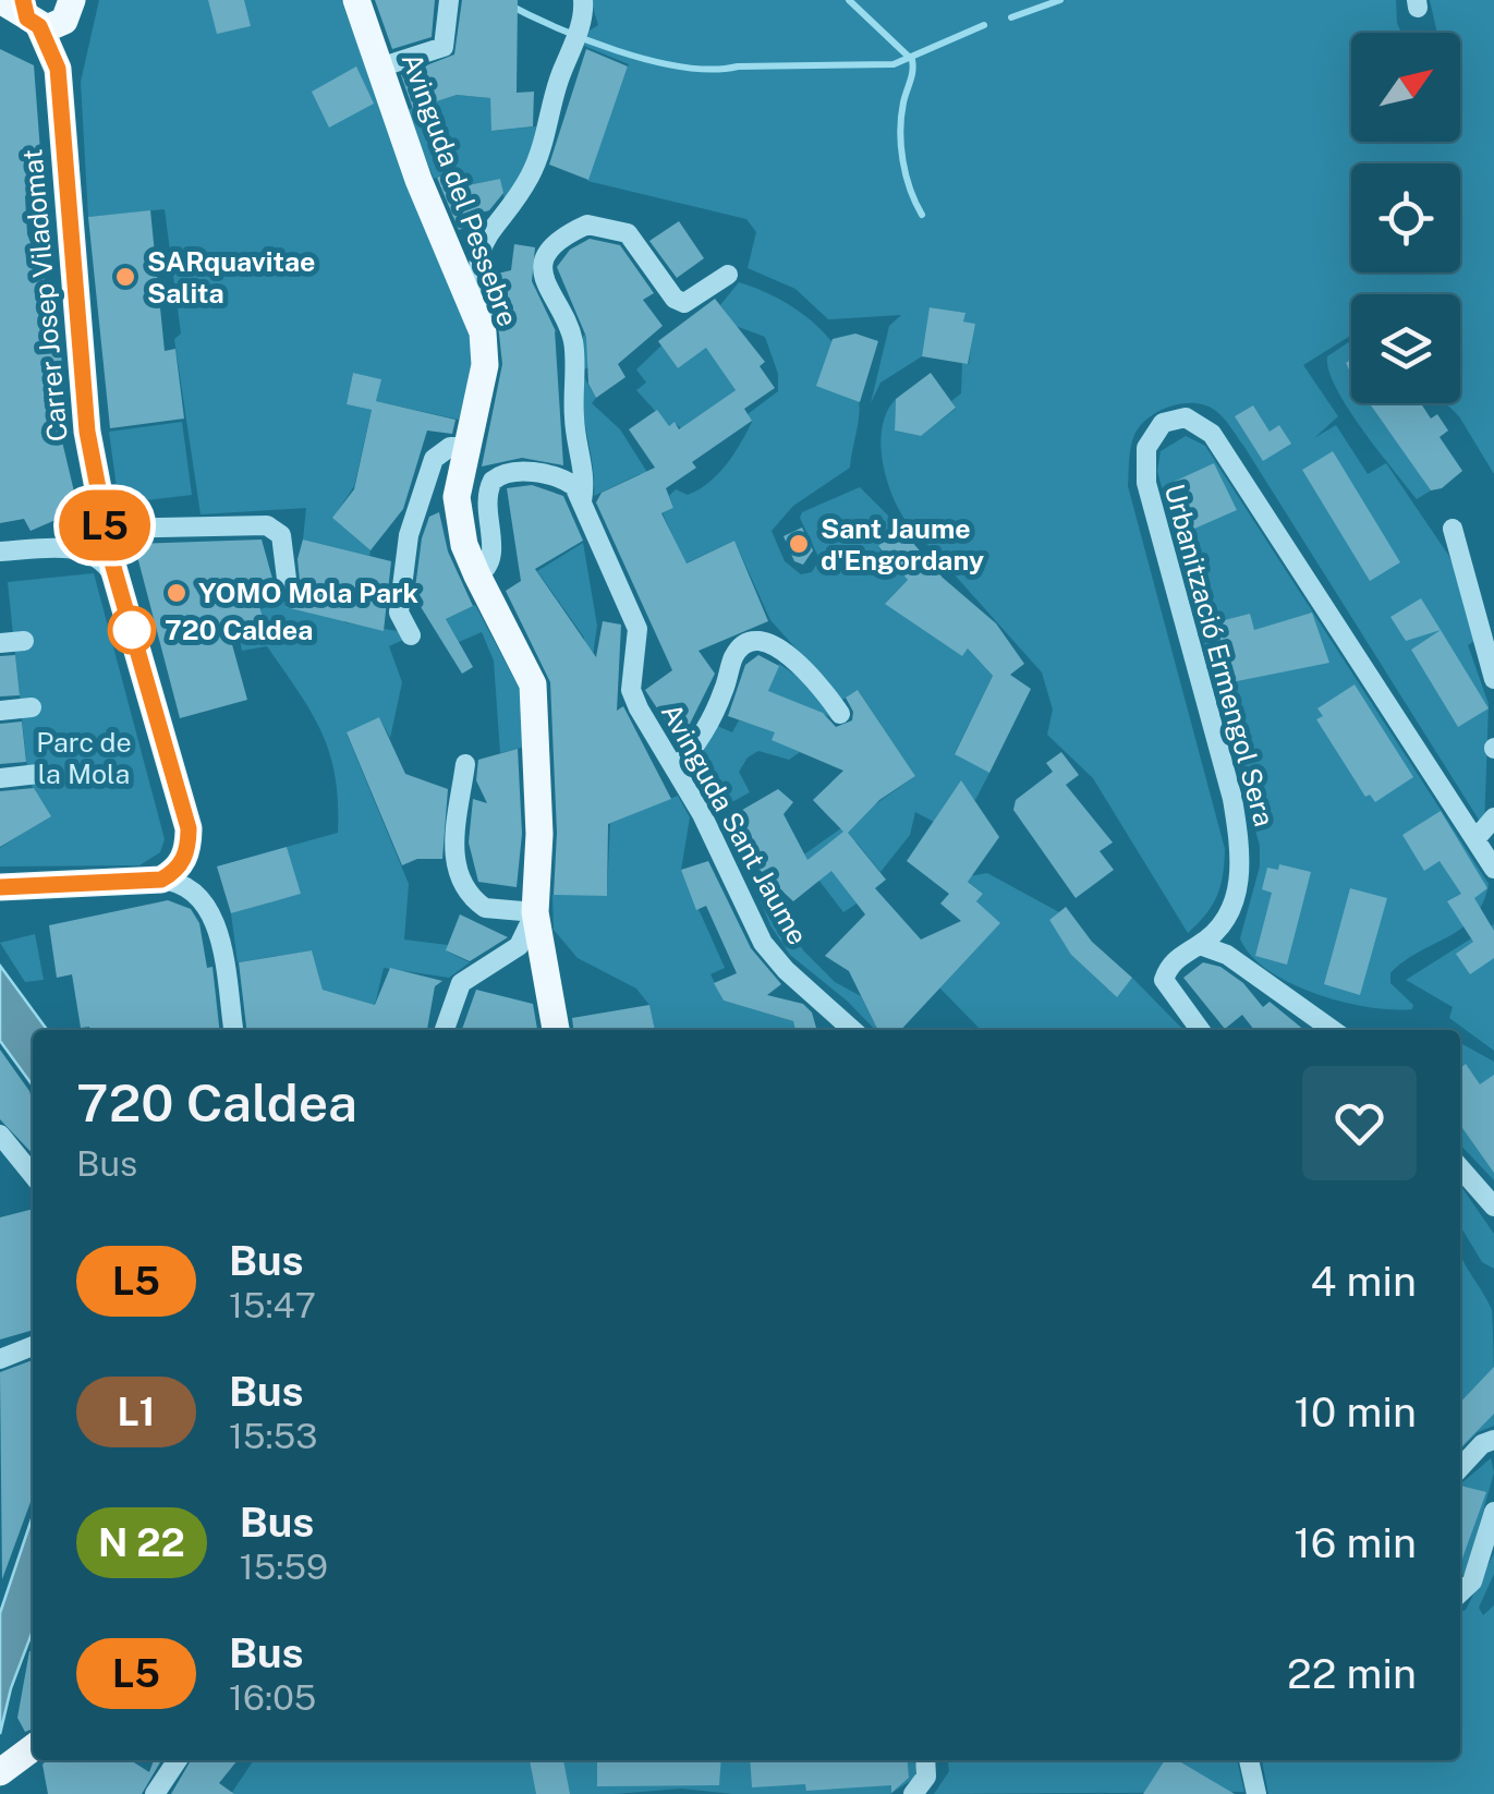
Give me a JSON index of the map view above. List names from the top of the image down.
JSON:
{
  "streets": {
    "main road": ["Avinguda del Pessebre", "Carrer Josep Viladomat"],
    "street": ["Urbanització Ermengol Sera", "Avinguda Sant Jaume"]
  },
  "parks": ["Parc de la Mola"],
  "places": [
    "SARquavitae Salita",
    "Sant Jaume d'Engordany",
    "YOMO Mola Park",
    "720 Caldea"
  ],
  "lines": ["bus line L5"],
  "north": "top right",
  "page": {
    "on_map": "L5",
    "heading": ["720 Caldea", "Bus"],
    "list": [
      {
        "mark": "L5",
        "name": "Bus",
        "note": "15:47",
        "value": "4 min"
      },
      {
        "mark": "L1",
        "name": "Bus",
        "note": "15:53",
        "value": "10 min"
      },
      {
        "mark": "N 22",
        "name": "Bus",
        "note": "15:59",
        "value": "16 min"
      },
      {
        "mark": "L5",
        "name": "Bus",
        "note": "16:05",
        "value": "22 min"
      }
    ]
  }
}
